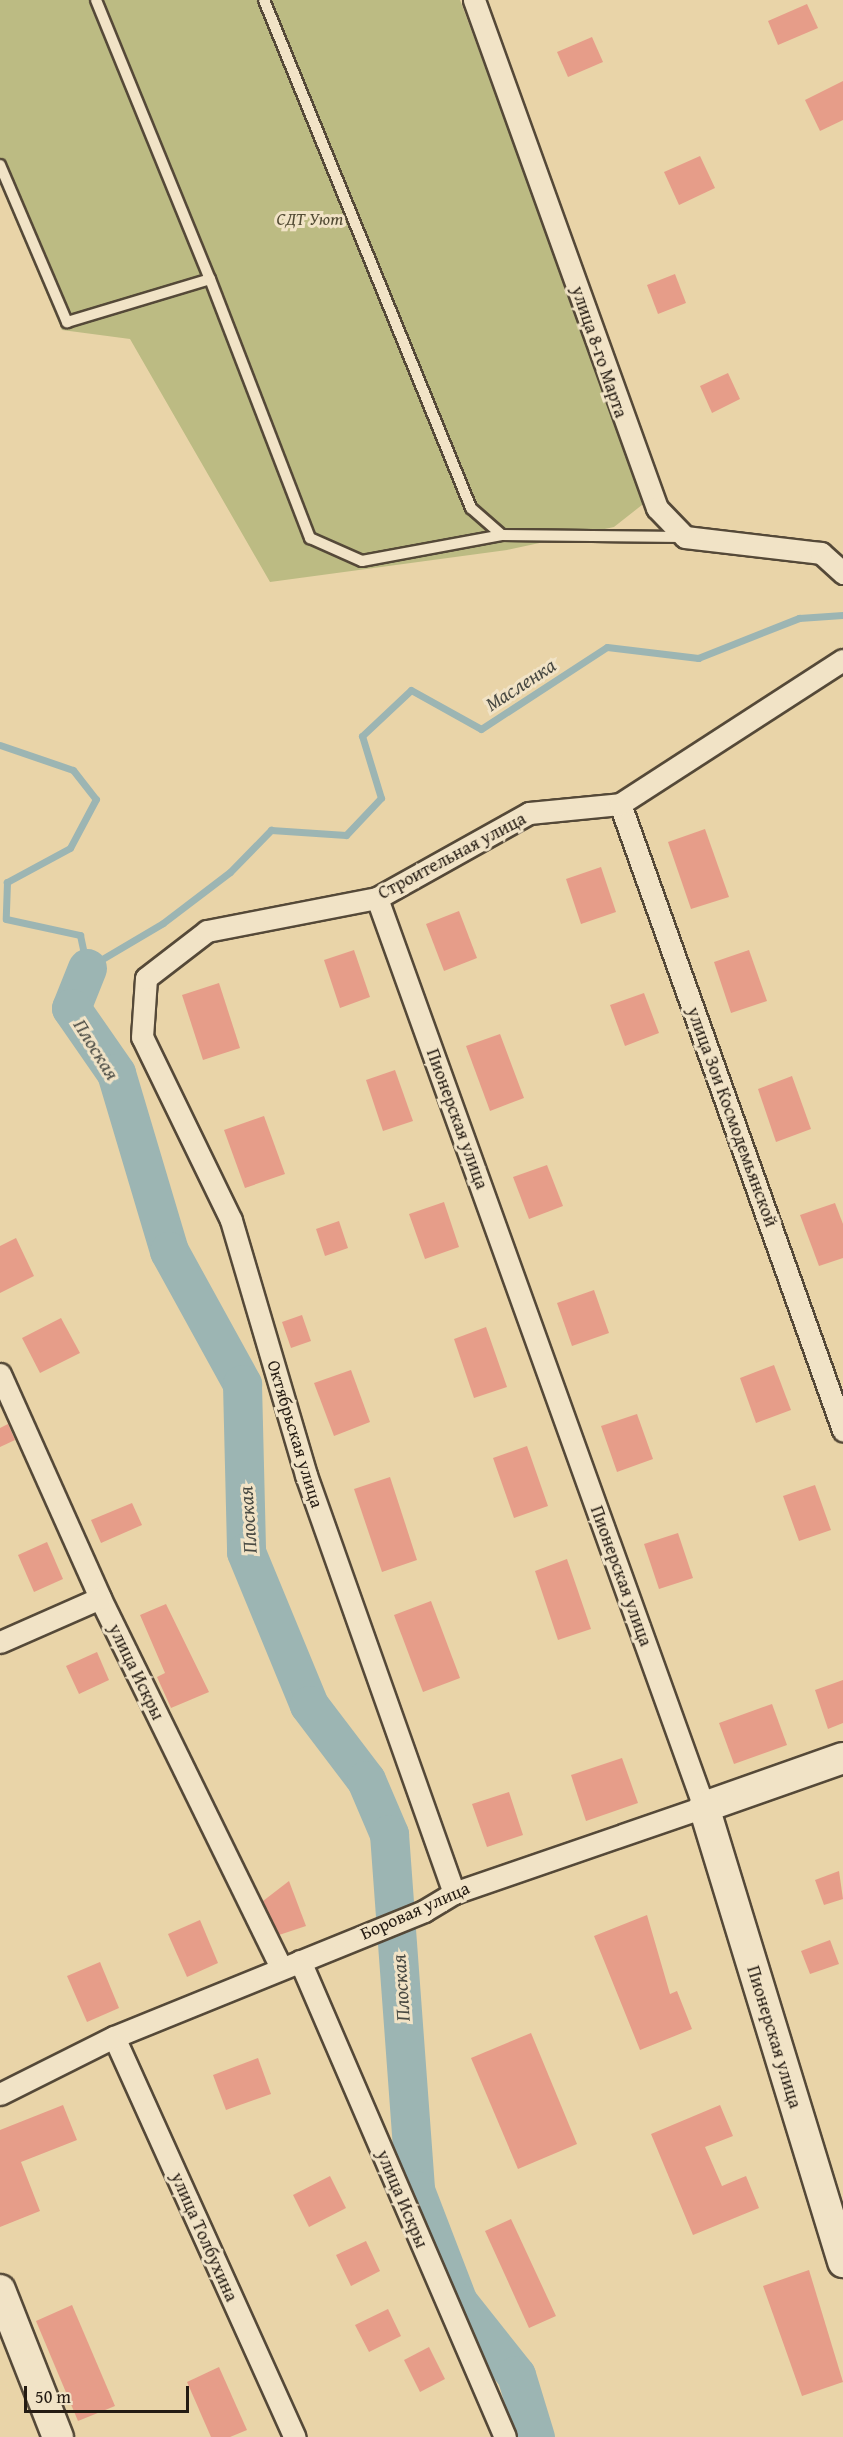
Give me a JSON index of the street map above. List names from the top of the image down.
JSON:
{
  "streets": {
    "street": [
      "улица 8-го Марта",
      "Строительная улица",
      "улица Зои Космодемьянской",
      "Пионерская улица",
      "Октябрьская улица",
      "улица Искры",
      "Боровая улица",
      "улица Толбухина"
    ]
  },
  "crossings": [
    ["Строительная улица", "улица Зои Космодемьянской"],
    ["Строительная улица", "Пионерская улица"],
    ["Строительная улица", "Октябрьская улица"],
    ["Пионерская улица", "Боровая улица"],
    ["Октябрьская улица", "Боровая улица"],
    ["улица Искры", "Боровая улица"],
    ["Боровая улица", "улица Толбухина"]
  ],
  "water": ["Масленка", "Плоская"],
  "parks": ["СДТ Уют"],
  "scale_bar": "50 m"
}
